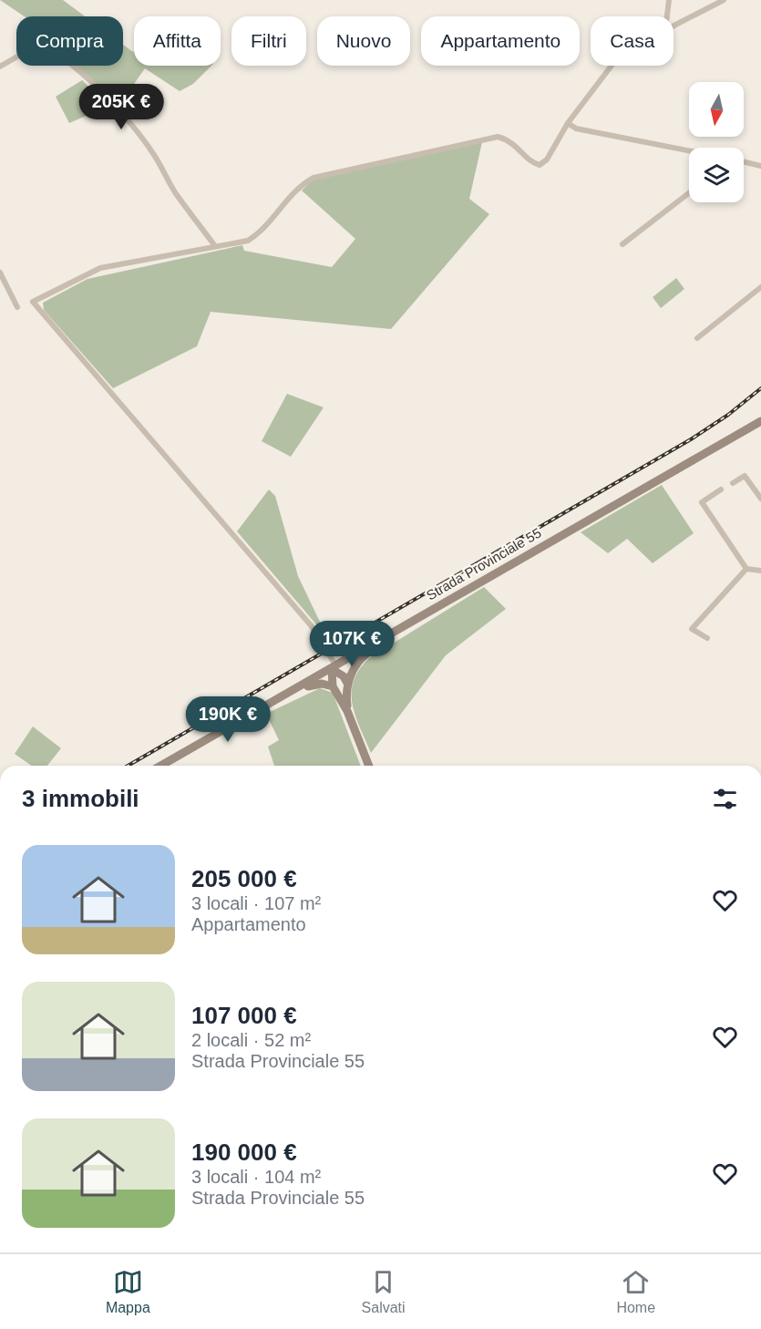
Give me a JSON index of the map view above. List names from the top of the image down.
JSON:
{
  "streets": {
    "main road": ["Strada Provinciale 55"]
  },
  "north": "bottom",
  "page": {
    "chip": [
      "Compra",
      "Affitta",
      "Filtri",
      "Nuovo",
      "Appartamento",
      "Casa"
    ],
    "price": ["205K €", "107K €", "190K €"],
    "heading": "3 immobili",
    "list": [
      {
        "name": "205 000 €",
        "note": "3 locali · 107 m² · Appartamento"
      },
      {
        "name": "107 000 €",
        "note": "2 locali · 52 m² · Strada Provinciale 55"
      },
      {
        "name": "190 000 €",
        "note": "3 locali · 104 m² · Strada Provinciale 55"
      }
    ],
    "tabs": ["Mappa", "Salvati", "Home"]
  }
}
